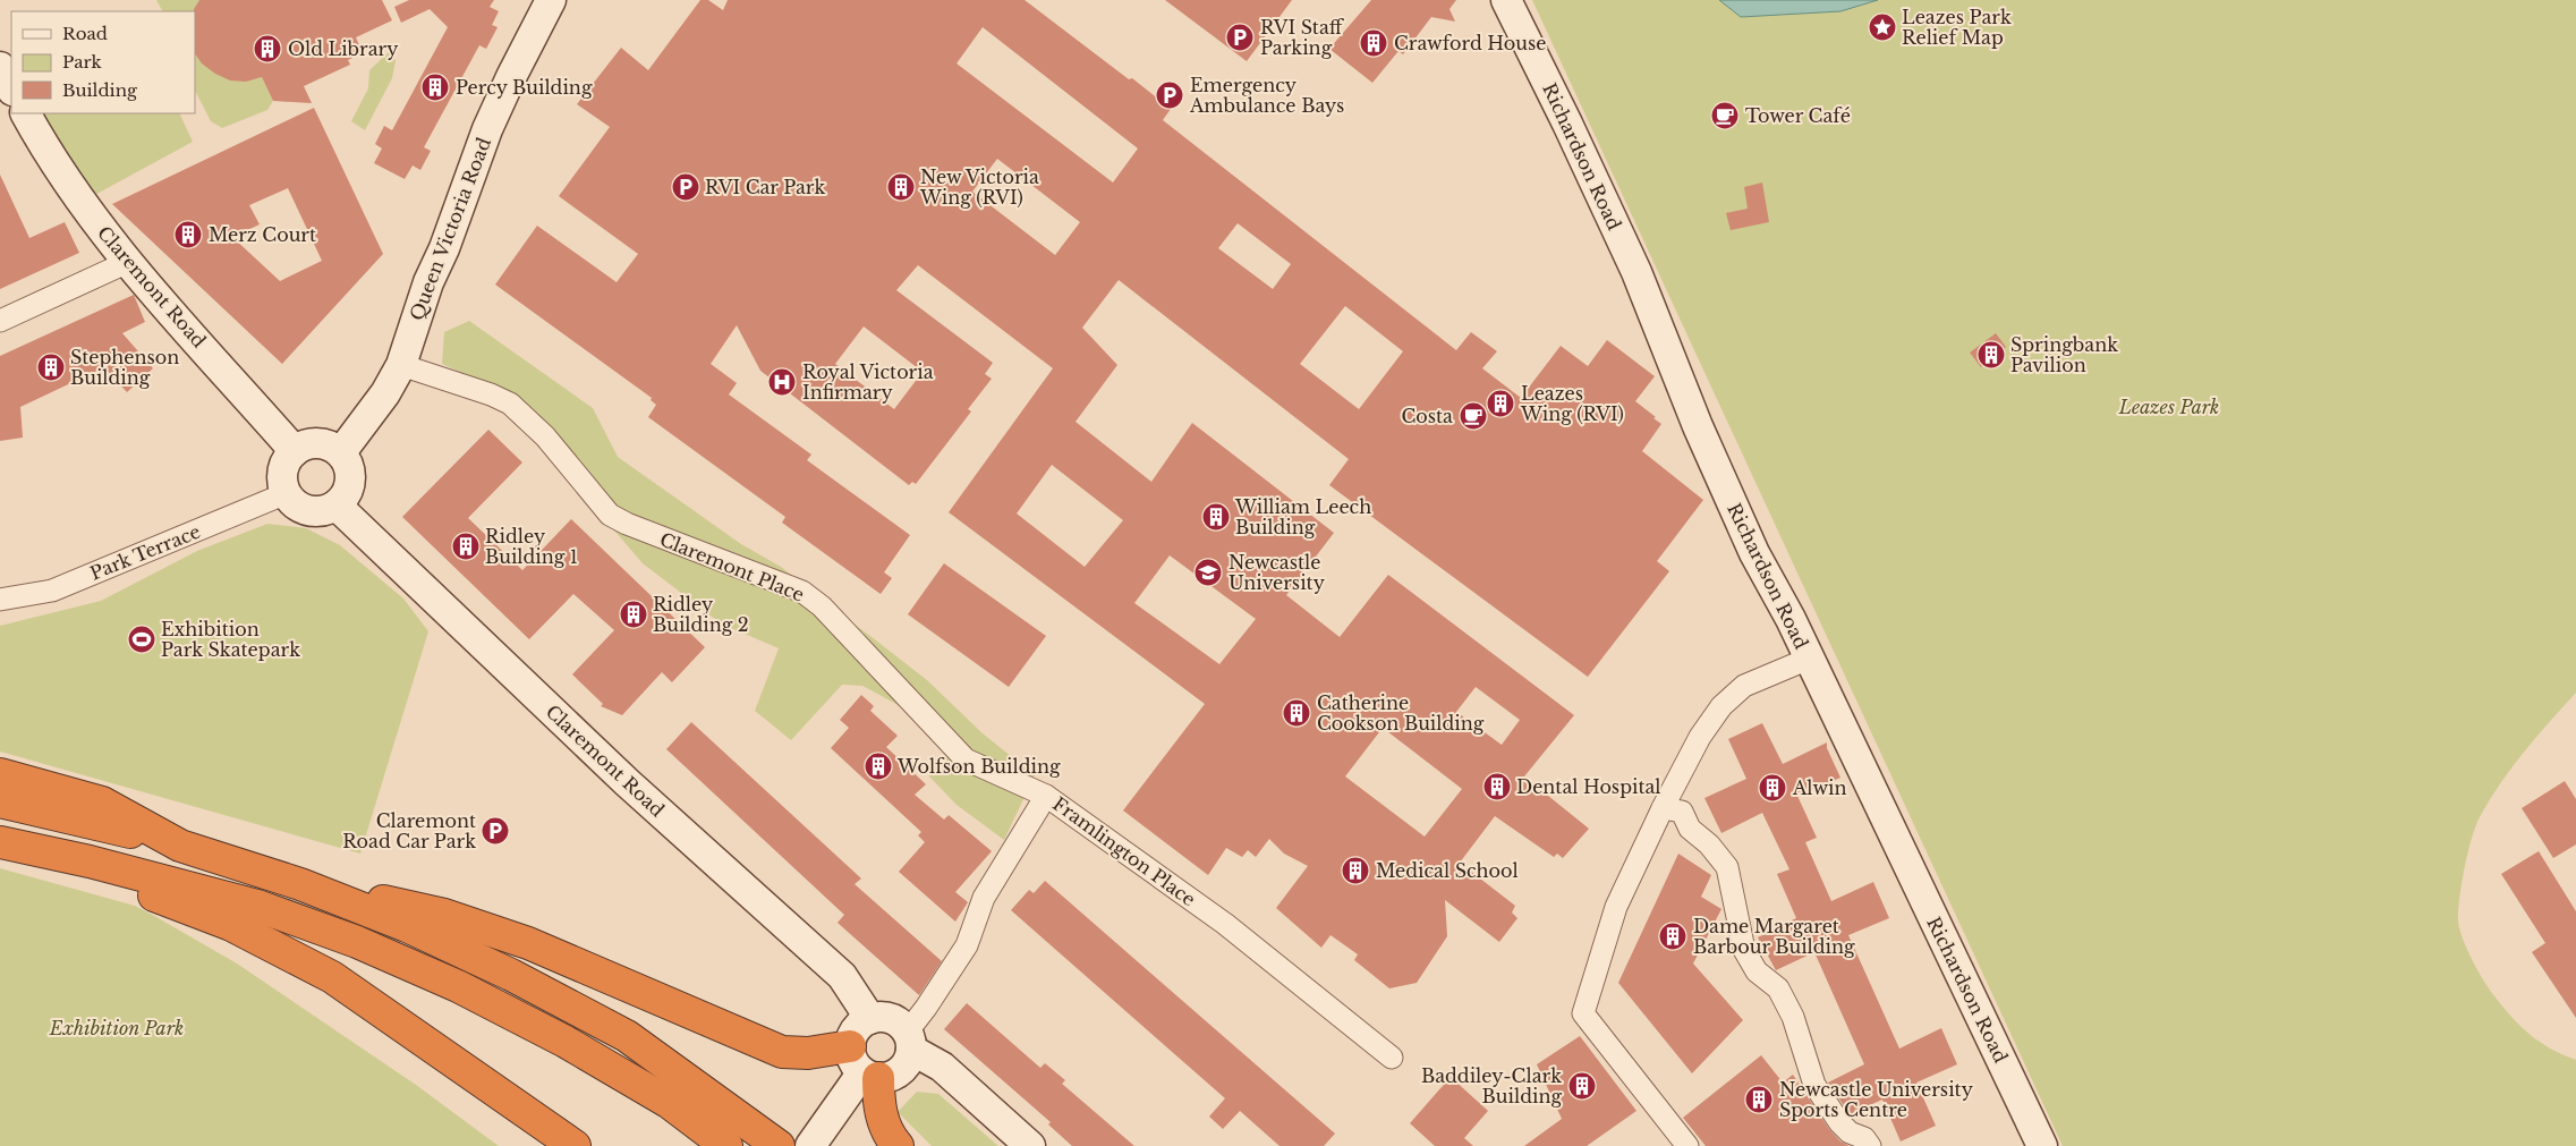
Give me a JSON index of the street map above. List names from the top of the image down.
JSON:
{
  "streets": {
    "street": [
      "Richardson Road",
      "Queen Victoria Road",
      "Claremont Road",
      "Park Terrace",
      "Claremont Place",
      "Framlington Place"
    ]
  },
  "crossings": [
    ["Queen Victoria Road", "Claremont Road"],
    ["Queen Victoria Road", "Park Terrace"],
    ["Queen Victoria Road", "Claremont Place"],
    ["Claremont Road", "Park Terrace"],
    ["Claremont Road", "Framlington Place"],
    ["Claremont Place", "Framlington Place"]
  ],
  "parks": ["Leazes Park", "Exhibition Park"],
  "places": {
    "place": ["Leazes Park Relief Map"],
    "parking": [
      "RVI Staff Parking",
      "Emergency Ambulance Bays",
      "RVI Car Park",
      "Claremont Road Car Park"
    ],
    "building": [
      "Crawford House",
      "Old Library",
      "Percy Building",
      "New Victoria Wing (RVI)",
      "Merz Court",
      "Springbank Pavilion",
      "Stephenson Building",
      "Leazes Wing (RVI)",
      "William Leech Building",
      "Ridley Building 1",
      "Ridley Building 2",
      "Catherine Cookson Building",
      "Wolfson Building",
      "Dental Hospital",
      "Alwin",
      "Medical School",
      "Dame Margaret Barbour Building",
      "Baddiley-Clark Building",
      "Newcastle University Sports Centre"
    ],
    "cafe": ["Tower Café", "Costa"],
    "hospital": ["Royal Victoria Infirmary"],
    "school or university": ["Newcastle University"],
    "sports": ["Exhibition Park Skatepark"]
  },
  "legend": ["Road", "Park", "Building"]
}
